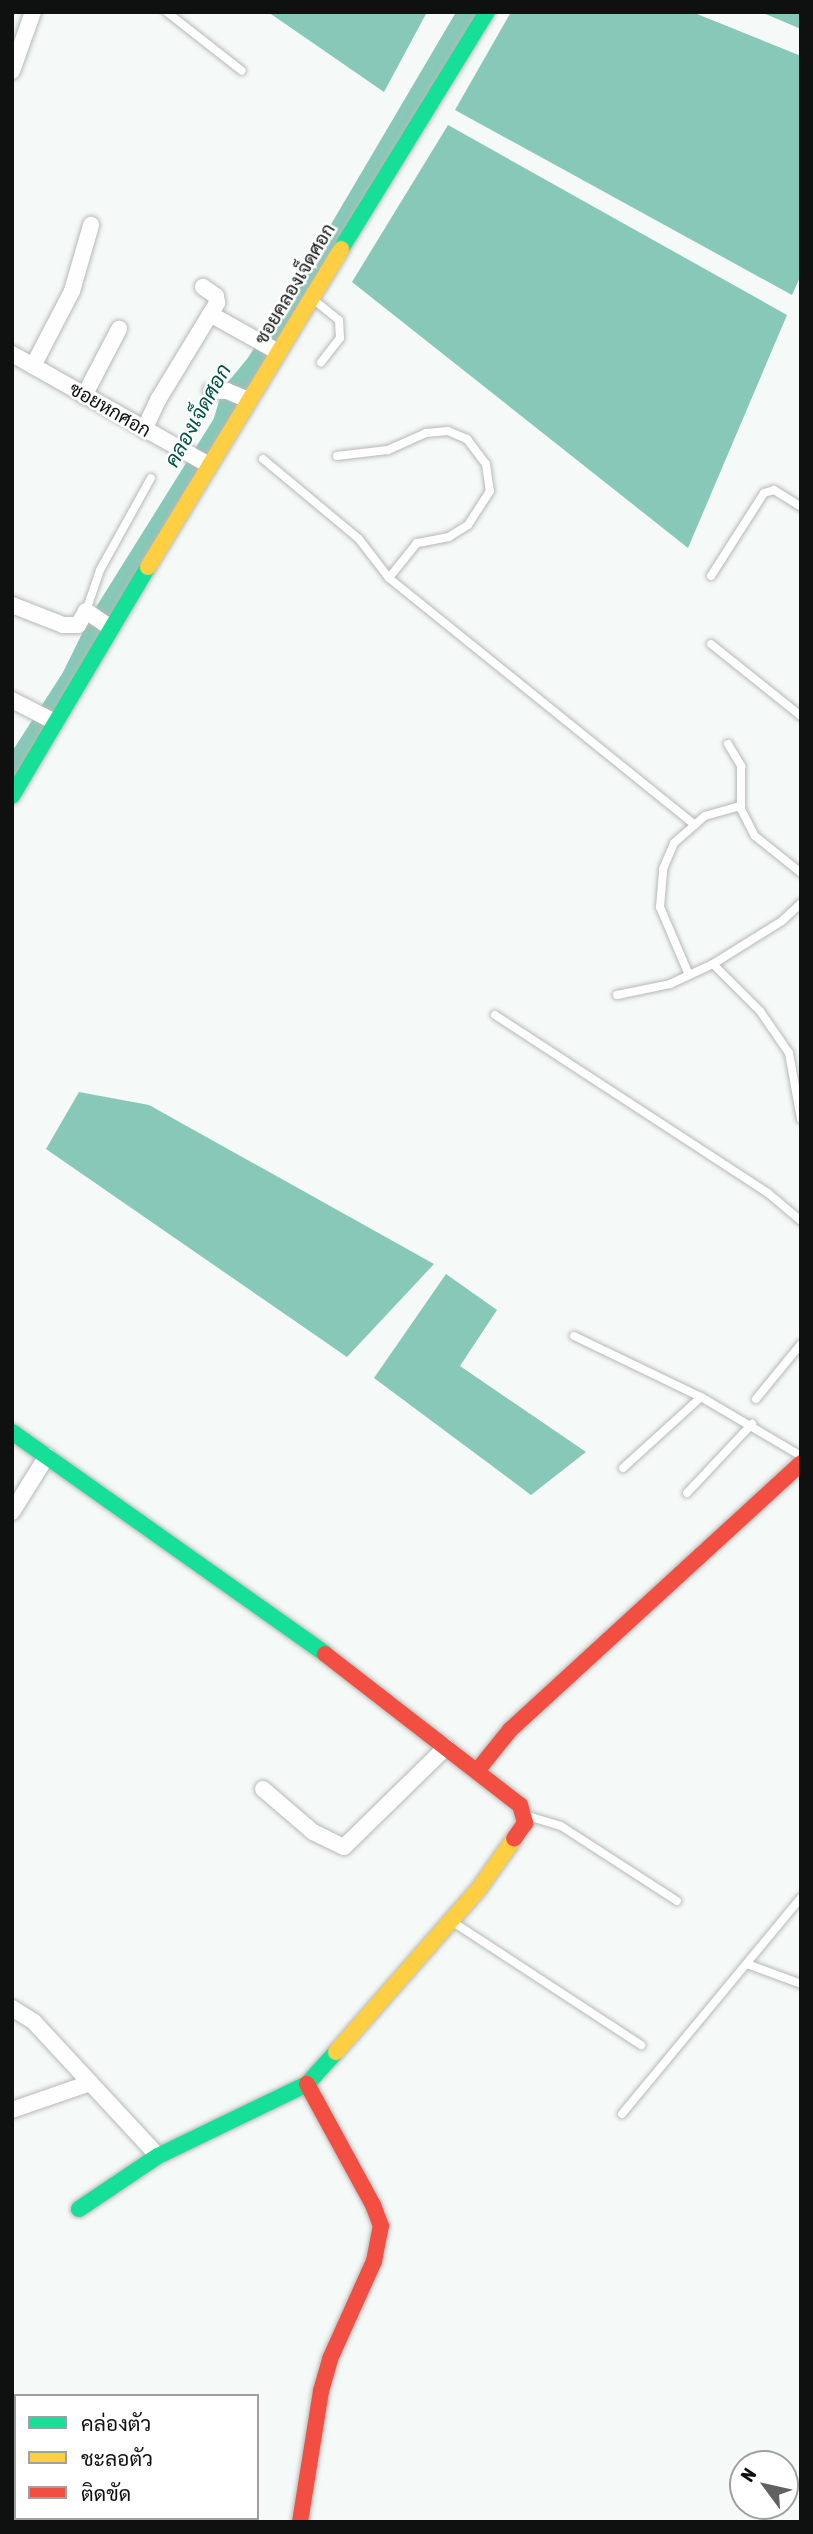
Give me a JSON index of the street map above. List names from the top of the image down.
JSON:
{
  "streets": {
    "street": ["ซอยคลองเจ็ดศอก", "ซอยหกศอก"]
  },
  "crossings": [
    ["ซอยคลองเจ็ดศอก", "ซอยหกศอก"]
  ],
  "water": ["คลองเจ็ดศอก"],
  "legend": ["คล่องตัว", "ชะลอตัว", "ติดขัด"],
  "north": "top left"
}
